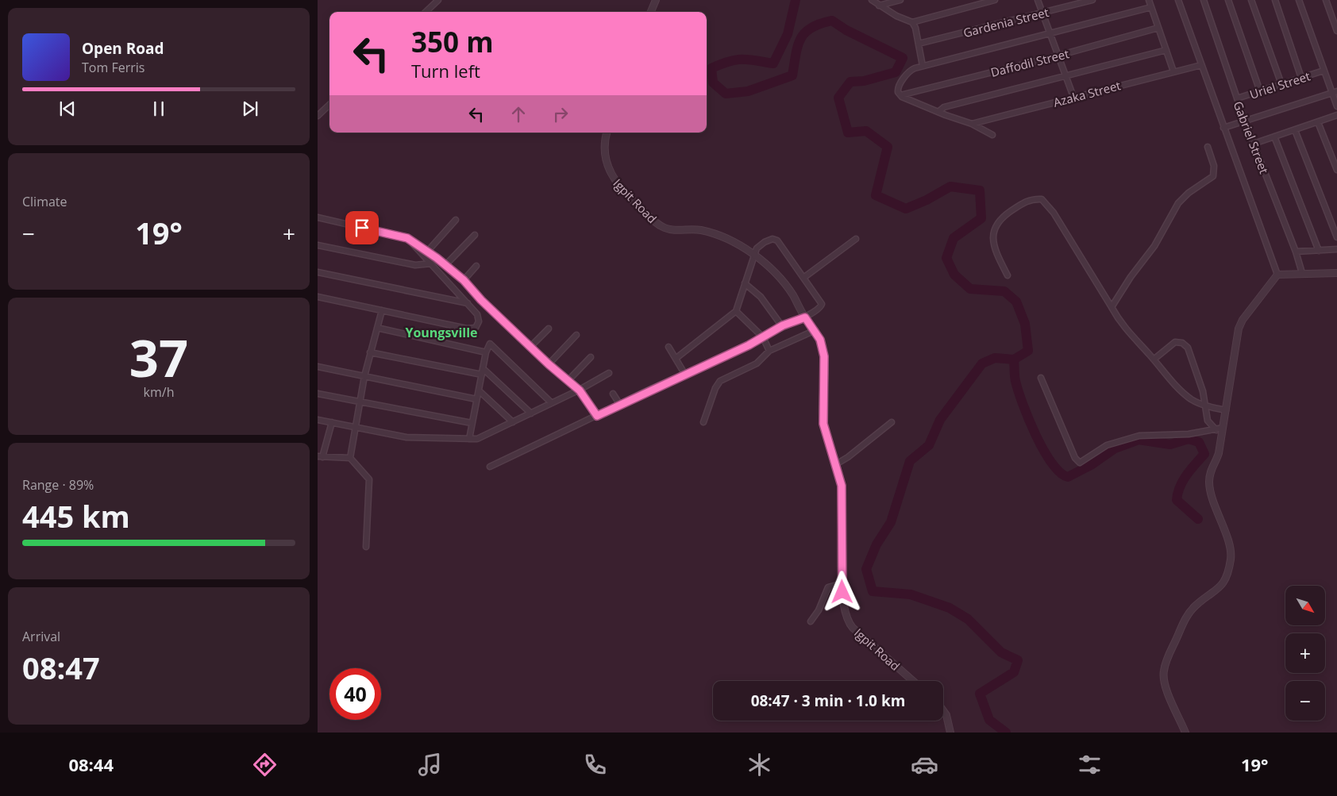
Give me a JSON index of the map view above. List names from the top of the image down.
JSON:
{
  "streets": {
    "street": [
      "Gardenia Street",
      "Daffodil Street",
      "Uriel Street",
      "Azaka Street",
      "Gabriel Street",
      "Igpit Road"
    ]
  },
  "crossings": [
    ["Uriel Street", "Gabriel Street"]
  ],
  "districts": ["Youngsville"],
  "north": "bottom right",
  "page": {
    "turn": ["350 m", "Turn left"],
    "song": ["Open Road", "Tom Ferris"],
    "tile": [
      "Climate",
      ["37", "km/h"],
      ["Range · 89%", "445 km"],
      ["Arrival", "08:47"]
    ],
    "heat": ["−", "19°", "+"],
    "map_buttons": ["+", "−"],
    "limit": "40",
    "trip": "08:47 · 3 min · 1.0 km",
    "tabs": ["08:44", "19°"]
  }
}
